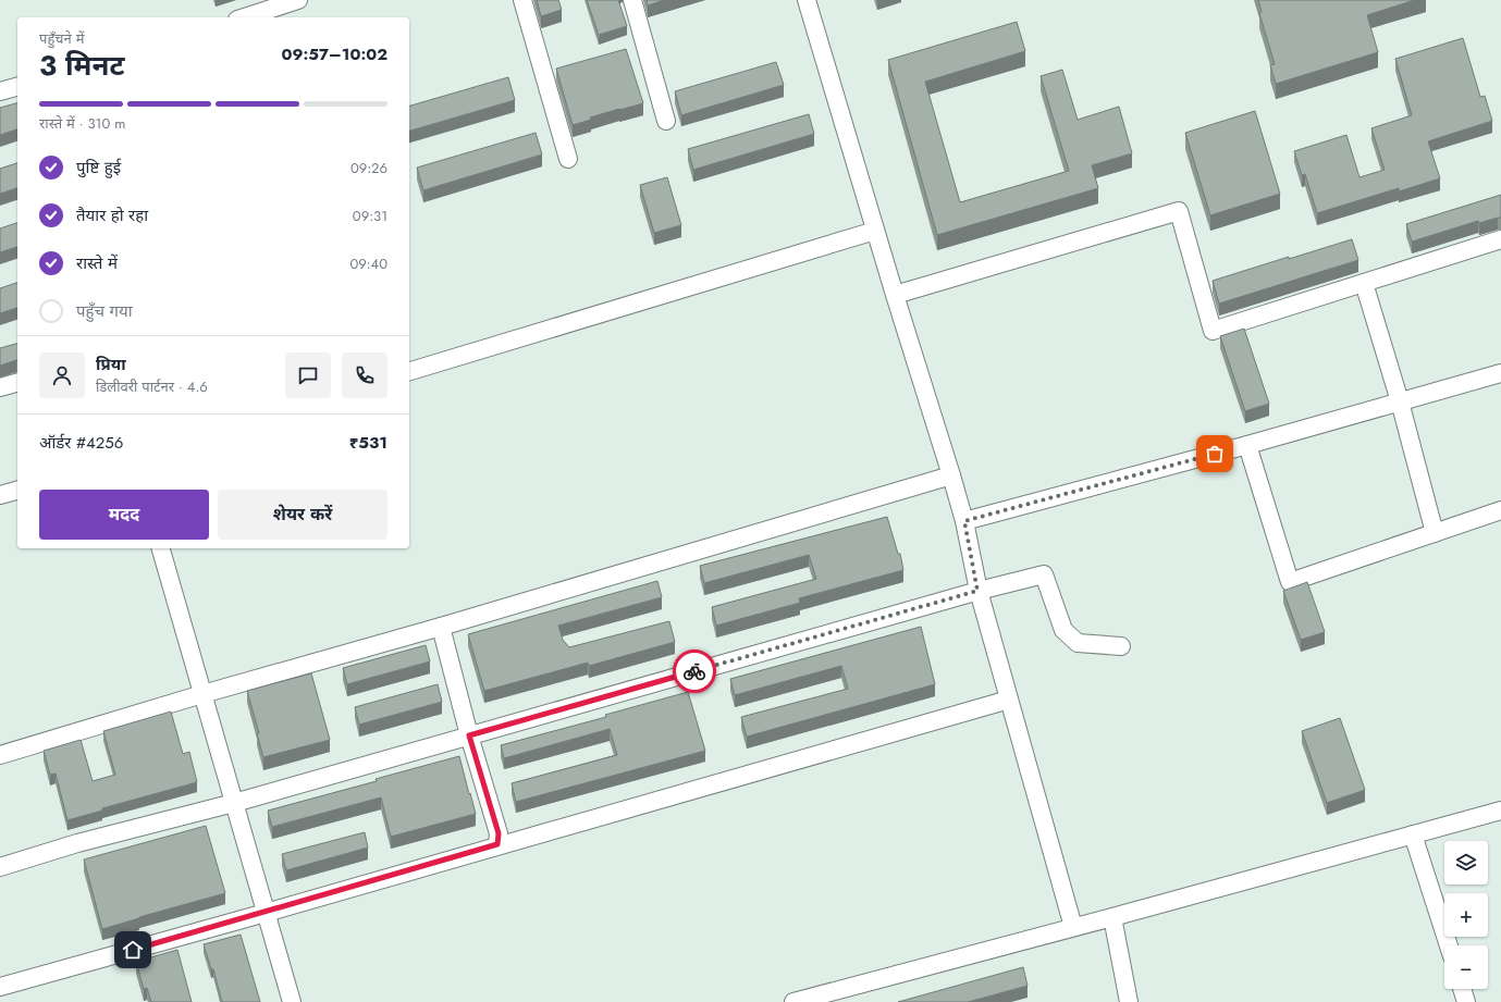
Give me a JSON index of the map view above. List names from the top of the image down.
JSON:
{
  "page": {
    "heading": ["3 मिनट", "पहुँचने में", "09:57–10:02"],
    "panel": [
      "प्रिया",
      "डिलीवरी पार्टनर · 4.6",
      "ऑर्डर #4256",
      "₹531"
    ],
    "bar": "रास्ते में · 310 m",
    "list": [
      ["पुष्टि हुई", "09:26"],
      ["तैयार हो रहा", "09:31"],
      ["रास्ते में", "09:40"],
      "पहुँच गया"
    ],
    "buttons": ["मदद", "शेयर करें"],
    "map_buttons": ["+", "−"]
  }
}
